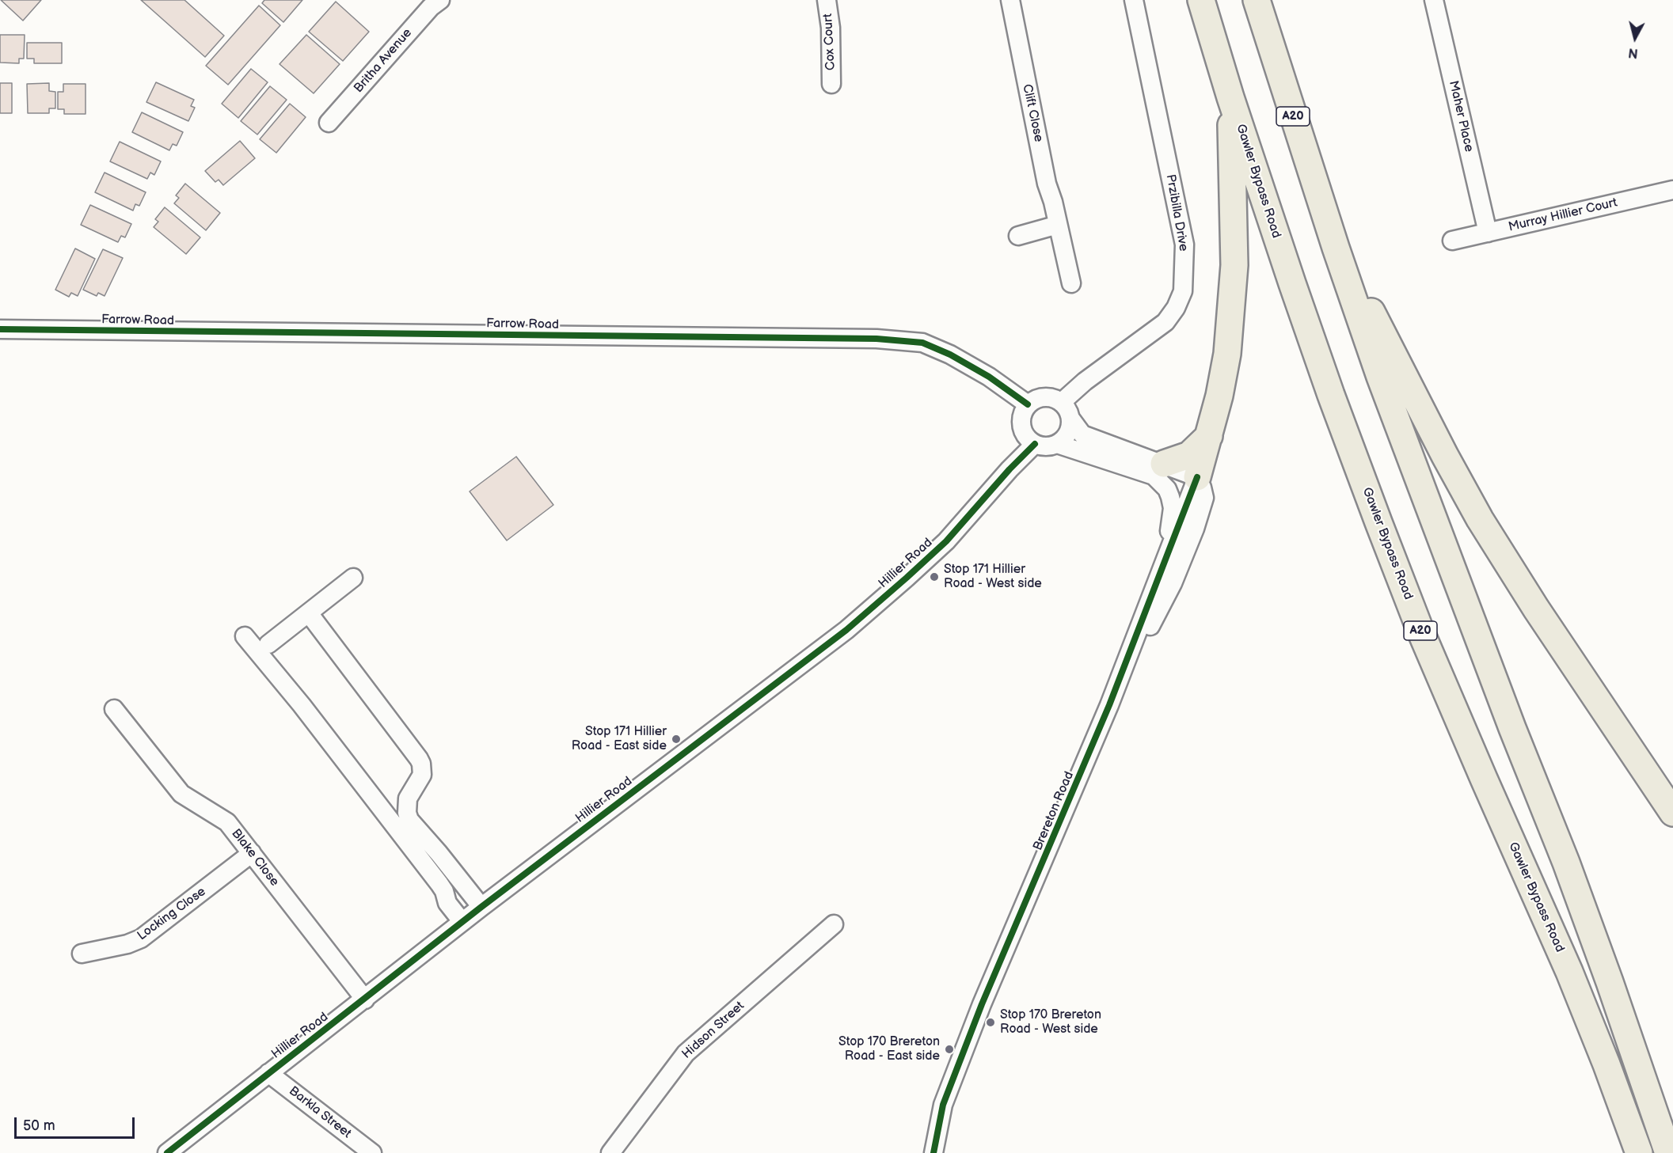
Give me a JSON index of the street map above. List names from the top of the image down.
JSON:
{
  "streets": {
    "highway": ["A20", "Gawler Bypass Road"],
    "street": [
      "Cox Court",
      "Britha Avenue",
      "Clift Close",
      "Maher Place",
      "Przibilla Drive",
      "Murray Hillier Court",
      "Farrow Road",
      "Hillier Road",
      "Brereton Road",
      "Blake Close",
      "Locking Close",
      "Hidson Street",
      "Barkla Street"
    ]
  },
  "crossings": [
    ["Maher Place", "Murray Hillier Court"],
    ["Przibilla Drive", "Farrow Road"],
    ["Przibilla Drive", "Hillier Road"],
    ["Przibilla Drive", "Brereton Road"],
    ["Farrow Road", "Hillier Road"],
    ["Farrow Road", "Brereton Road"],
    ["Hillier Road", "Brereton Road"],
    ["Hillier Road", "Blake Close"],
    ["Hillier Road", "Barkla Street"],
    ["Blake Close", "Locking Close"]
  ],
  "places": [
    "Stop 171 Hillier Road - West side",
    "Stop 171 Hillier Road - East side",
    "Stop 170 Brereton Road - West side",
    "Stop 170 Brereton Road - East side"
  ],
  "scale_bar": "50 m",
  "north": "bottom"
}
